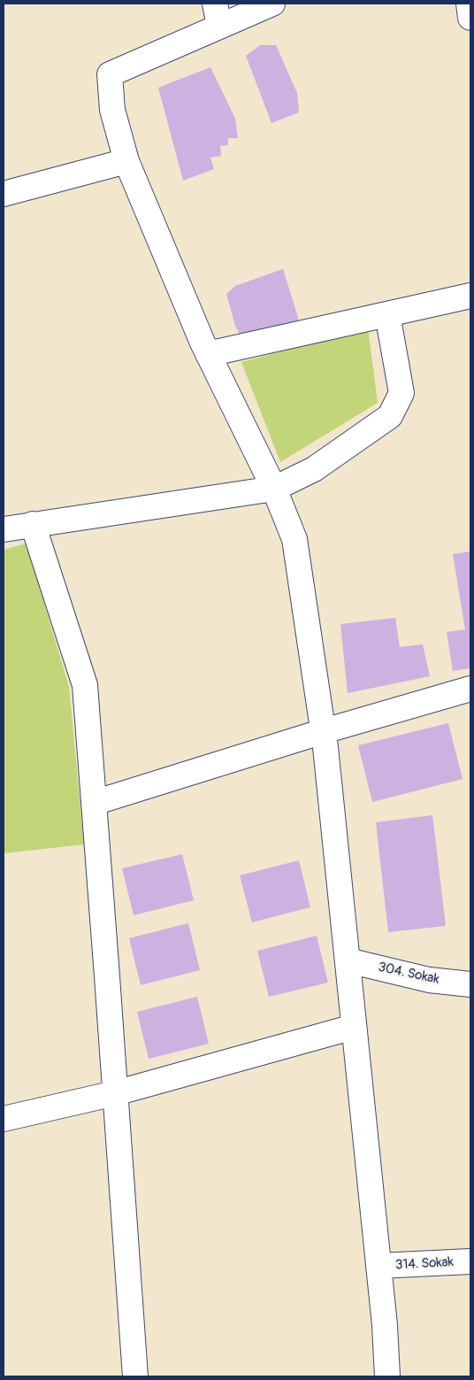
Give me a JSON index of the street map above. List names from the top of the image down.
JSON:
{
  "streets": {
    "street": ["304. Sokak", "314. Sokak"]
  }
}
